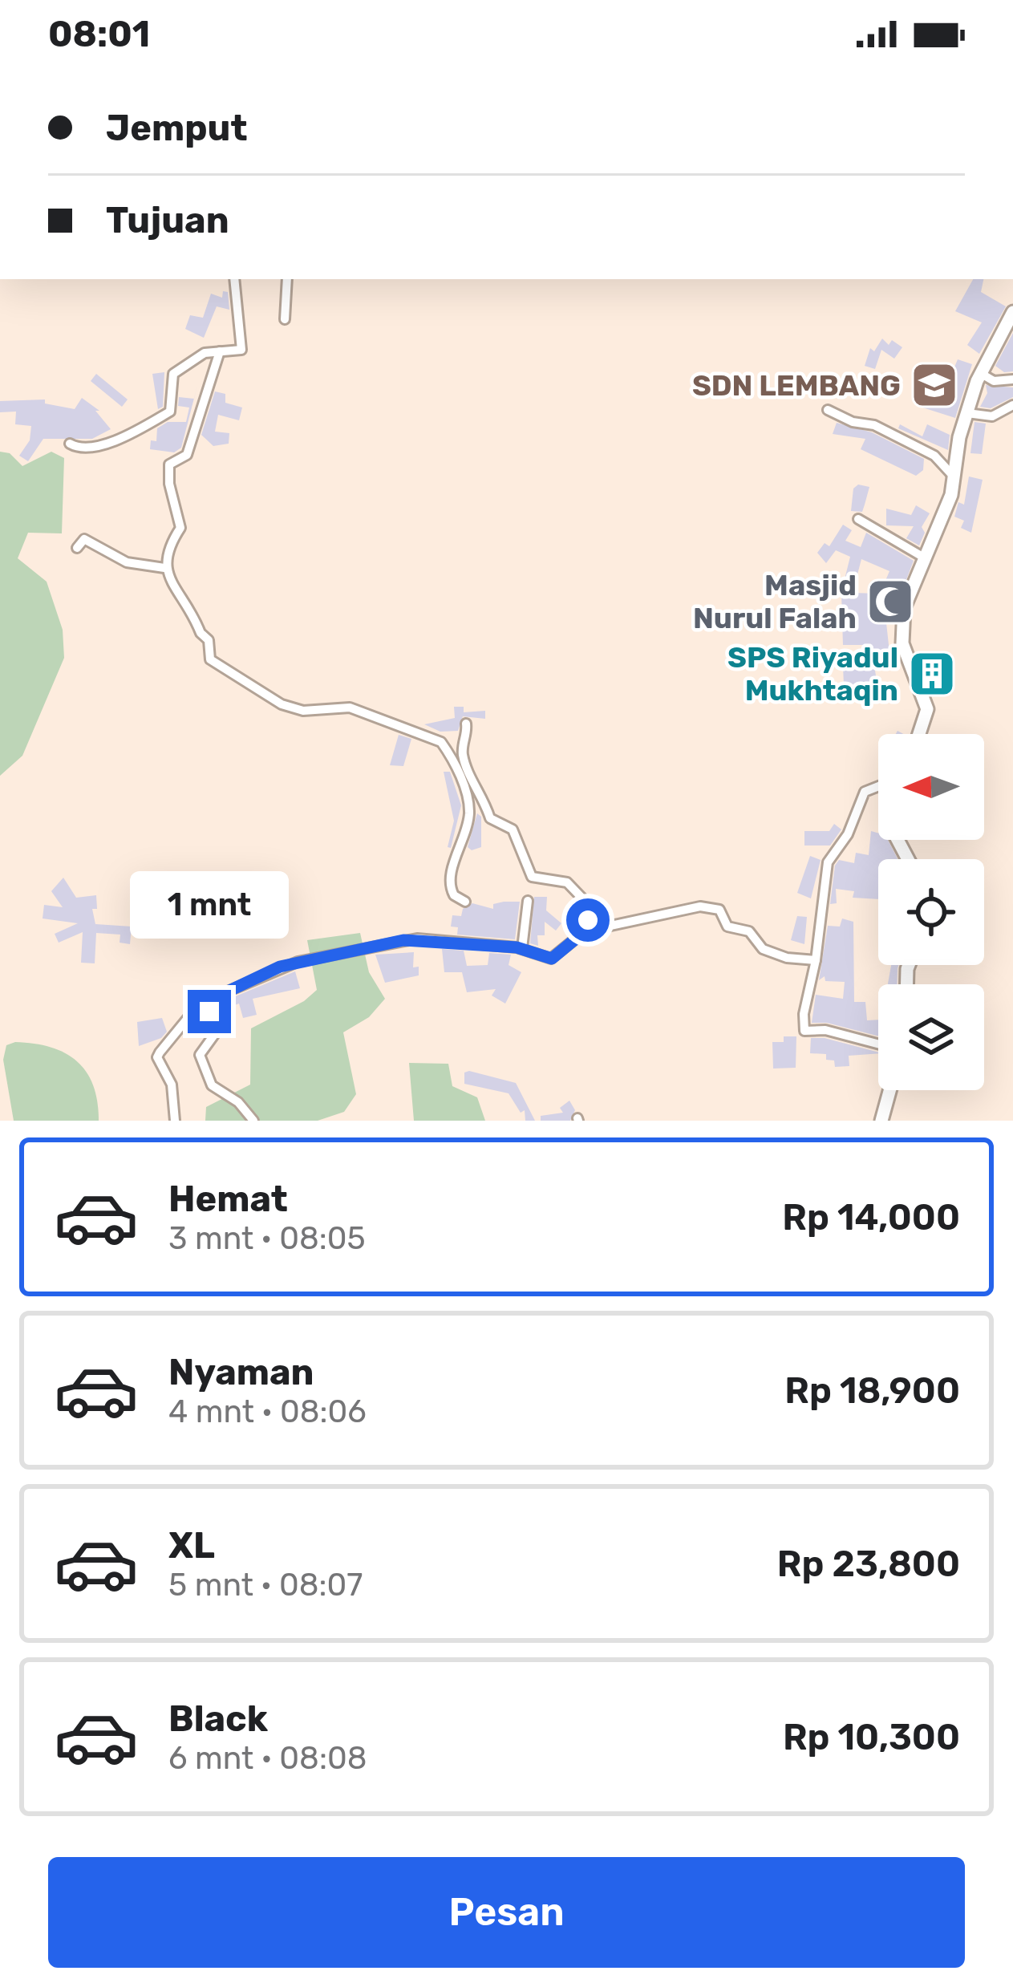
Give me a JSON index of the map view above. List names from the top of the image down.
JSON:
{
  "places": {
    "school or university": ["SDN LEMBANG"],
    "mosque": ["Masjid Nurul Falah"],
    "building": ["SPS Riyadul Mukhtaqin"]
  },
  "north": "left",
  "page": {
    "status": "08:01",
    "banner": ["Jemput", "Tujuan"],
    "bubble": "1 mnt",
    "list": [
      {
        "name": "Hemat",
        "note": "3 mnt · 08:05",
        "value": "Rp 14,000"
      },
      {
        "name": "Nyaman",
        "note": "4 mnt · 08:06",
        "value": "Rp 18,900"
      },
      {
        "name": "XL",
        "note": "5 mnt · 08:07",
        "value": "Rp 23,800"
      },
      {
        "name": "Black",
        "note": "6 mnt · 08:08",
        "value": "Rp 10,300"
      }
    ],
    "buttons": "Pesan"
  }
}
